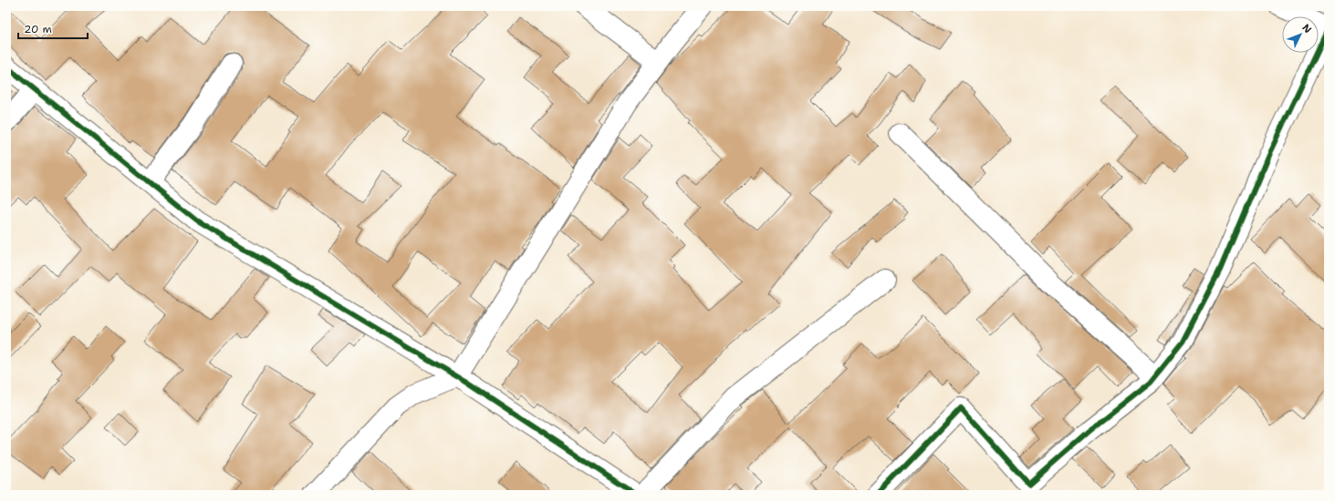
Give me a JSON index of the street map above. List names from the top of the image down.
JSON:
{
  "scale_bar": "20 m",
  "north": "top right"
}
